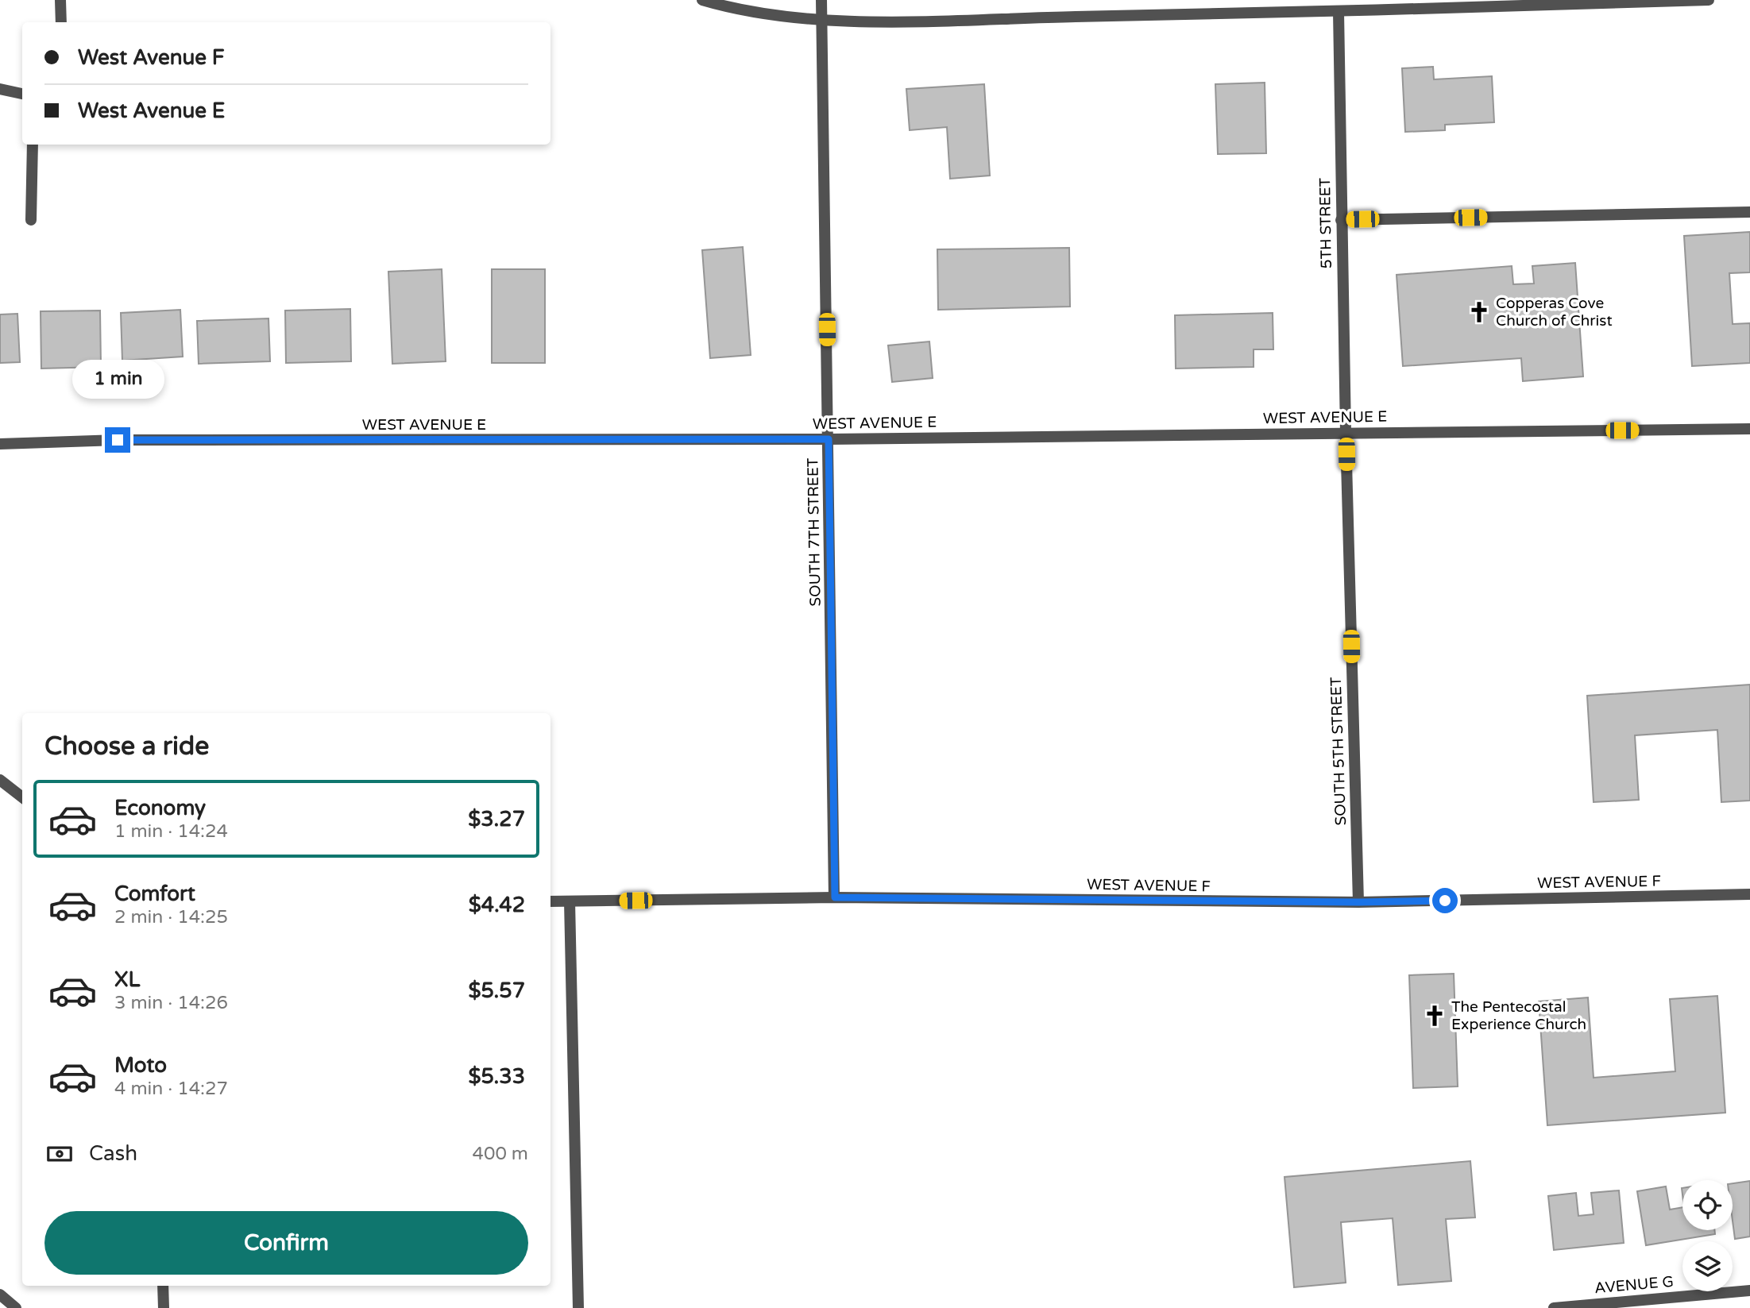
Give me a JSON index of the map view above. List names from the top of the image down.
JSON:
{
  "streets": {
    "street": [
      "5TH STREET",
      "WEST AVENUE E",
      "SOUTH 7TH STREET",
      "SOUTH 5TH STREET",
      "WEST AVENUE F",
      "AVENUE G"
    ]
  },
  "crossings": [
    ["5TH STREET", "WEST AVENUE E"],
    ["5TH STREET", "SOUTH 5TH STREET"],
    ["WEST AVENUE E", "SOUTH 7TH STREET"],
    ["WEST AVENUE E", "SOUTH 5TH STREET"],
    ["SOUTH 7TH STREET", "WEST AVENUE F"],
    ["SOUTH 5TH STREET", "WEST AVENUE F"]
  ],
  "places": {
    "church": ["Copperas Cove Church of Christ", "The Pentecostal Experience Church"]
  },
  "page": {
    "banner": ["West Avenue F", "West Avenue E"],
    "bubble": "1 min",
    "heading": "Choose a ride",
    "list": [
      {
        "name": "Economy",
        "note": "1 min · 14:24",
        "value": "$3.27"
      },
      {
        "name": "Comfort",
        "note": "2 min · 14:25",
        "value": "$4.42"
      },
      {
        "name": "XL",
        "note": "3 min · 14:26",
        "value": "$5.57"
      },
      {
        "name": "Moto",
        "note": "4 min · 14:27",
        "value": "$5.33"
      }
    ],
    "pay": ["Cash", "400 m"],
    "buttons": "Confirm"
  }
}
